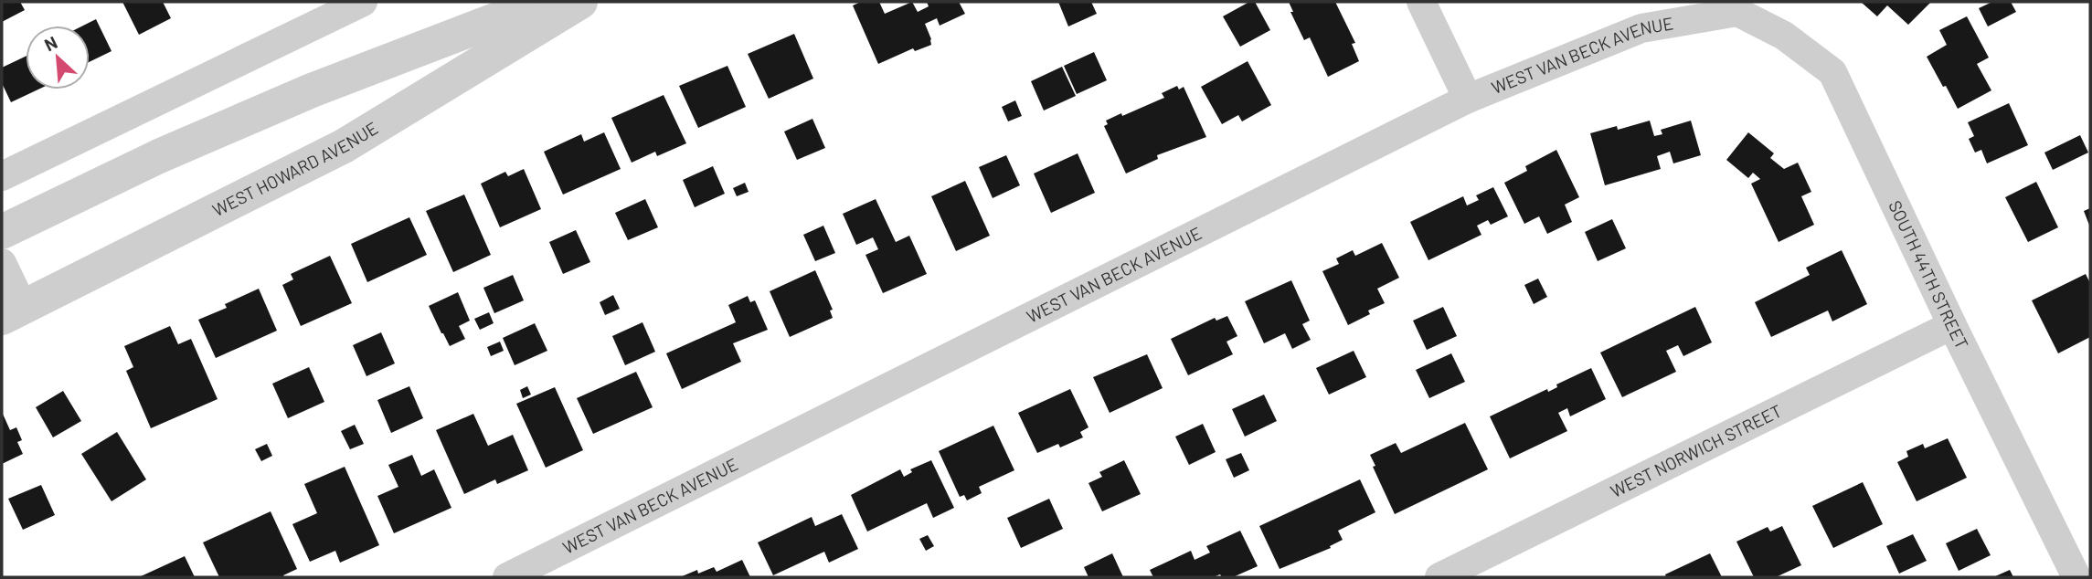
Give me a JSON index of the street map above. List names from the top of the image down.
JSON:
{
  "streets": {
    "street": [
      "WEST VAN BECK AVENUE",
      "WEST HOWARD AVENUE",
      "SOUTH 44TH STREET",
      "WEST NORWICH STREET"
    ]
  },
  "crossings": [
    ["WEST VAN BECK AVENUE", "SOUTH 44TH STREET"],
    ["SOUTH 44TH STREET", "WEST NORWICH STREET"]
  ],
  "north": "top left"
}
